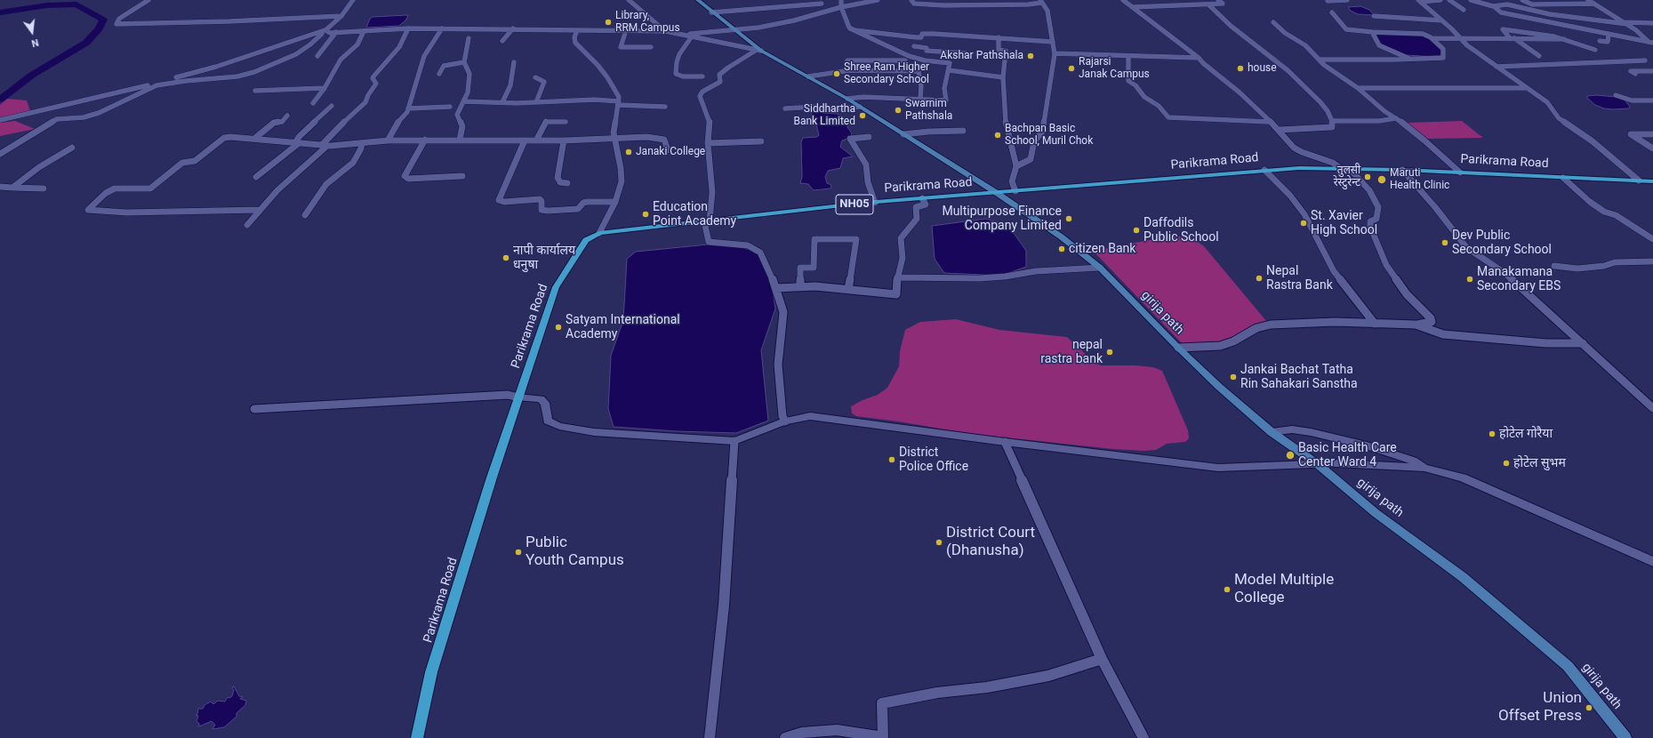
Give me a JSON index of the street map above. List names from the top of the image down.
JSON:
{
  "streets": {
    "main road": ["Parikrama Road", "NH05", "girija path"]
  },
  "crossings": [
    ["Parikrama Road", "girija path"]
  ],
  "places": [
    "Library, RRM Campus",
    "Akshar Pathshala",
    "Rajarsi Janak Campus",
    "house",
    "Shree Ram Higher Secondary School",
    "Swarnim Pathshala",
    "Siddhartha Bank Limited",
    "Bachpan Basic School, Muril Chok",
    "Janaki College",
    "तुलसी रेस्टुरेन्ट",
    "Maruti Health Clinic",
    "Education Point Academy",
    "Multipurpose Finance Company Limited",
    "St. Xavier High School",
    "Daffodils Public School",
    "Dev Public Secondary School",
    "citizen Bank",
    "नापी कार्यालय धनुषा",
    "Nepal Rastra Bank",
    "Manakamana Secondary EBS",
    "Satyam International Academy",
    "nepal rastra bank",
    "Jankai Bachat Tatha Rin Sahakari Sanstha",
    "होटेल गोरैया",
    "Basic Health Care Center Ward 4",
    "District Police Office",
    "होटेल सुभम",
    "District Court (Dhanusha)",
    "Public Youth Campus",
    "Model Multiple College",
    "Union Offset Press"
  ],
  "north": "bottom"
}
